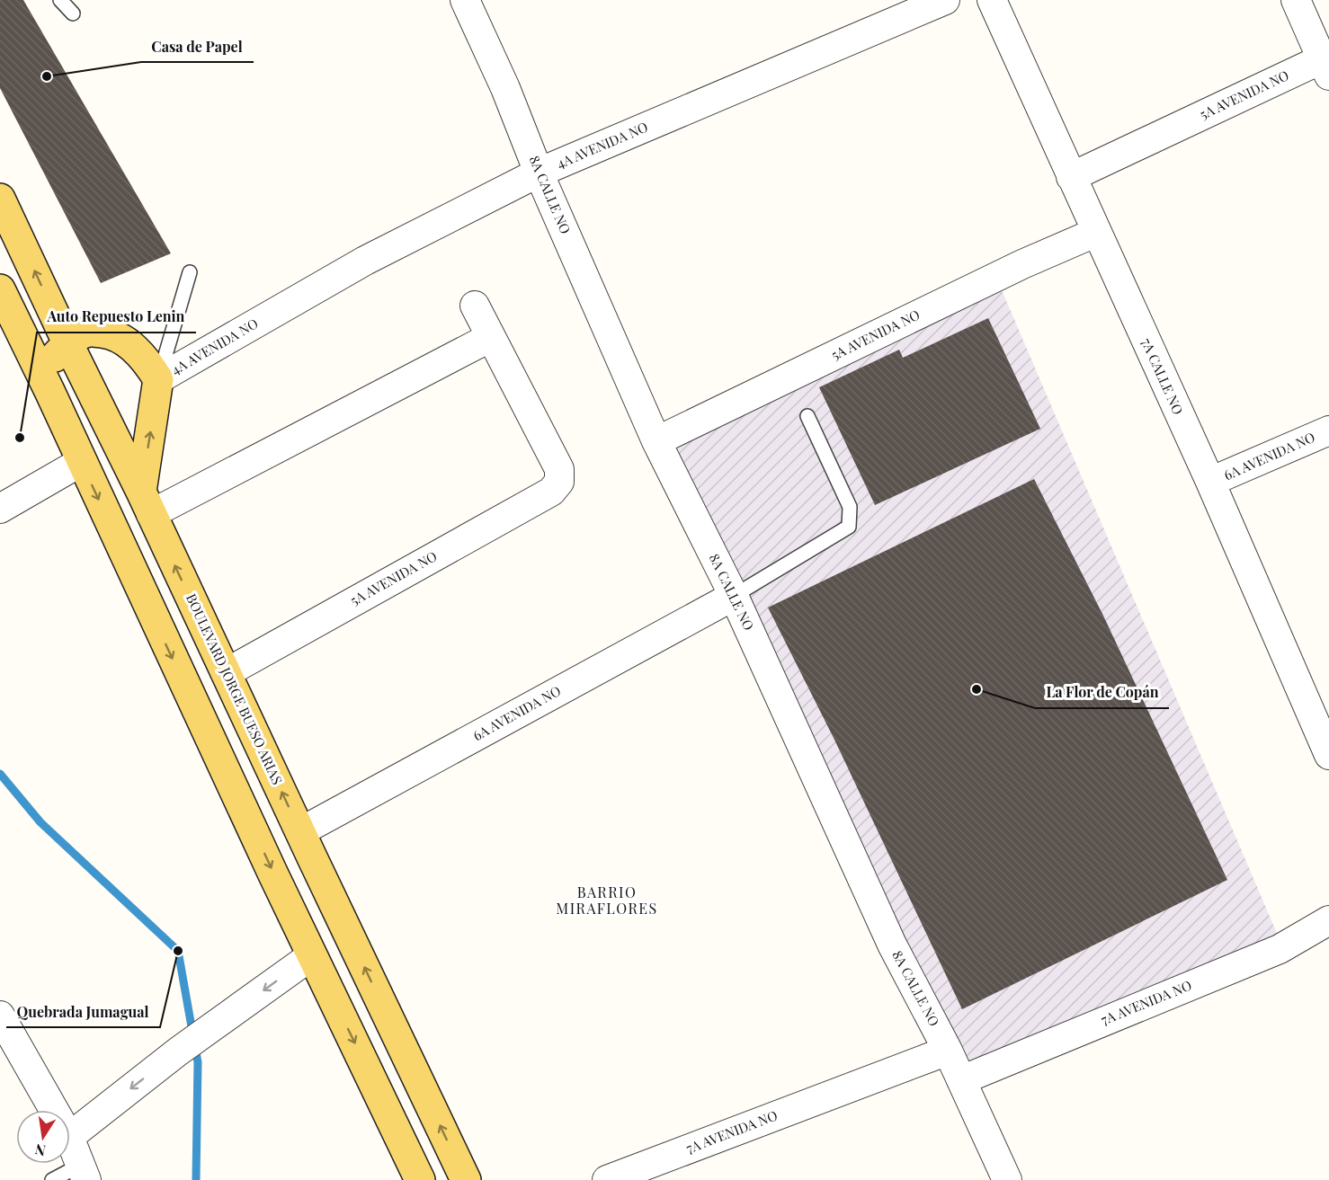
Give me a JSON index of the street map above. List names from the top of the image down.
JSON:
{
  "streets": {
    "main road": ["BOULEVARD JORGE BUESO ARIAS"],
    "street": [
      "5A AVENIDA NO",
      "4A AVENIDA NO",
      "8A CALLE NO",
      "7A CALLE NO",
      "6A AVENIDA NO",
      "7A AVENIDA NO"
    ]
  },
  "crossings": [
    ["5A AVENIDA NO", "8A CALLE NO"],
    ["5A AVENIDA NO", "7A CALLE NO"],
    ["5A AVENIDA NO", "BOULEVARD JORGE BUESO ARIAS"],
    ["4A AVENIDA NO", "8A CALLE NO"],
    ["8A CALLE NO", "6A AVENIDA NO"],
    ["8A CALLE NO", "7A AVENIDA NO"],
    ["7A CALLE NO", "6A AVENIDA NO"],
    ["6A AVENIDA NO", "BOULEVARD JORGE BUESO ARIAS"]
  ],
  "districts": ["BARRIO MIRAFLORES"],
  "places": [
    "Casa de Papel",
    "Auto Repuesto Lenin",
    "La Flor de Copán",
    "Quebrada Jumagual"
  ],
  "north": "bottom"
}
